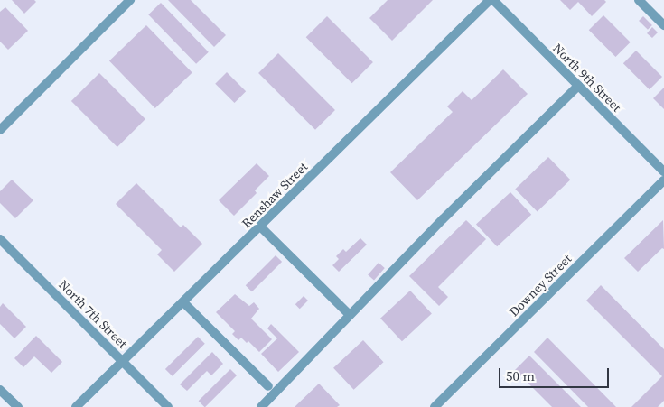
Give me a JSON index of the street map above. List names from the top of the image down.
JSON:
{
  "streets": {
    "street": [
      "North 9th Street",
      "Renshaw Street",
      "Downey Street",
      "North 7th Street"
    ]
  },
  "crossings": [
    ["North 9th Street", "Renshaw Street"],
    ["Renshaw Street", "North 7th Street"]
  ],
  "scale_bar": "50 m"
}
